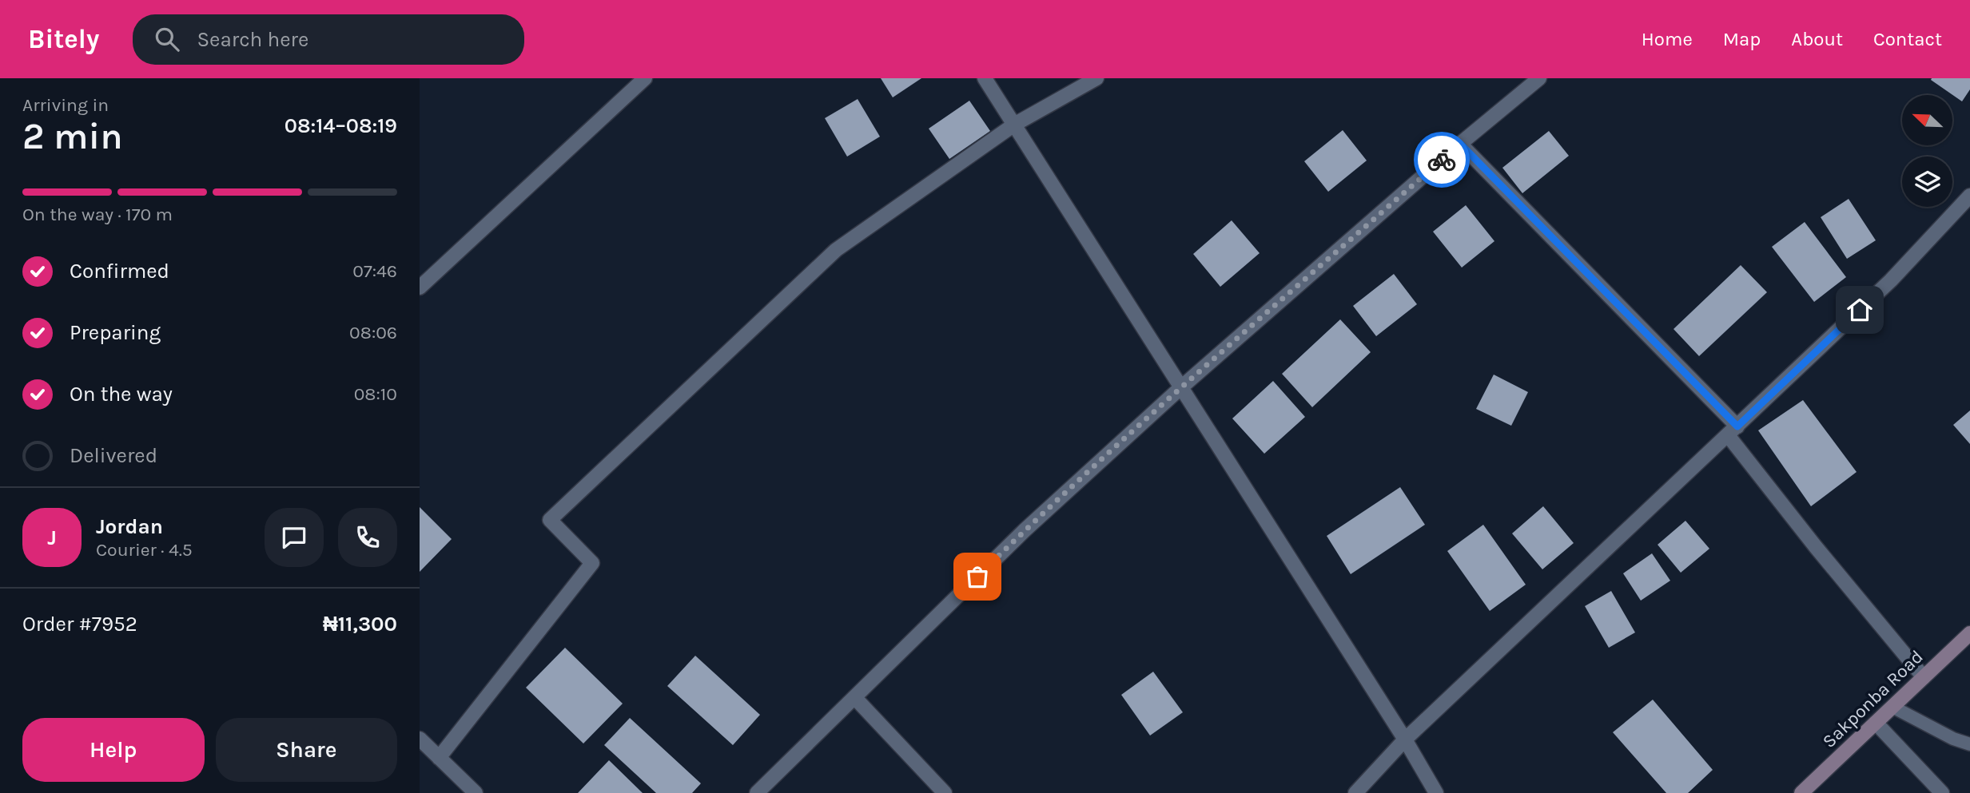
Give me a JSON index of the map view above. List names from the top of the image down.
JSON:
{
  "streets": {
    "main road": ["Sakponba Road"]
  },
  "north": "top left",
  "page": {
    "header": "Bitely",
    "search": "Search here",
    "nav": [
      "Home",
      "Map",
      "About",
      "Contact"
    ],
    "heading": ["2 min", "Arriving in", "08:14–08:19"],
    "panel": [
      "Jordan",
      "Courier · 4.5",
      "Order #7952",
      "₦11,300"
    ],
    "bar": "On the way · 170 m",
    "list": [
      ["Confirmed", "07:46"],
      ["Preparing", "08:06"],
      ["On the way", "08:10"],
      "Delivered"
    ],
    "round": "J",
    "buttons": ["Help", "Share"]
  }
}
